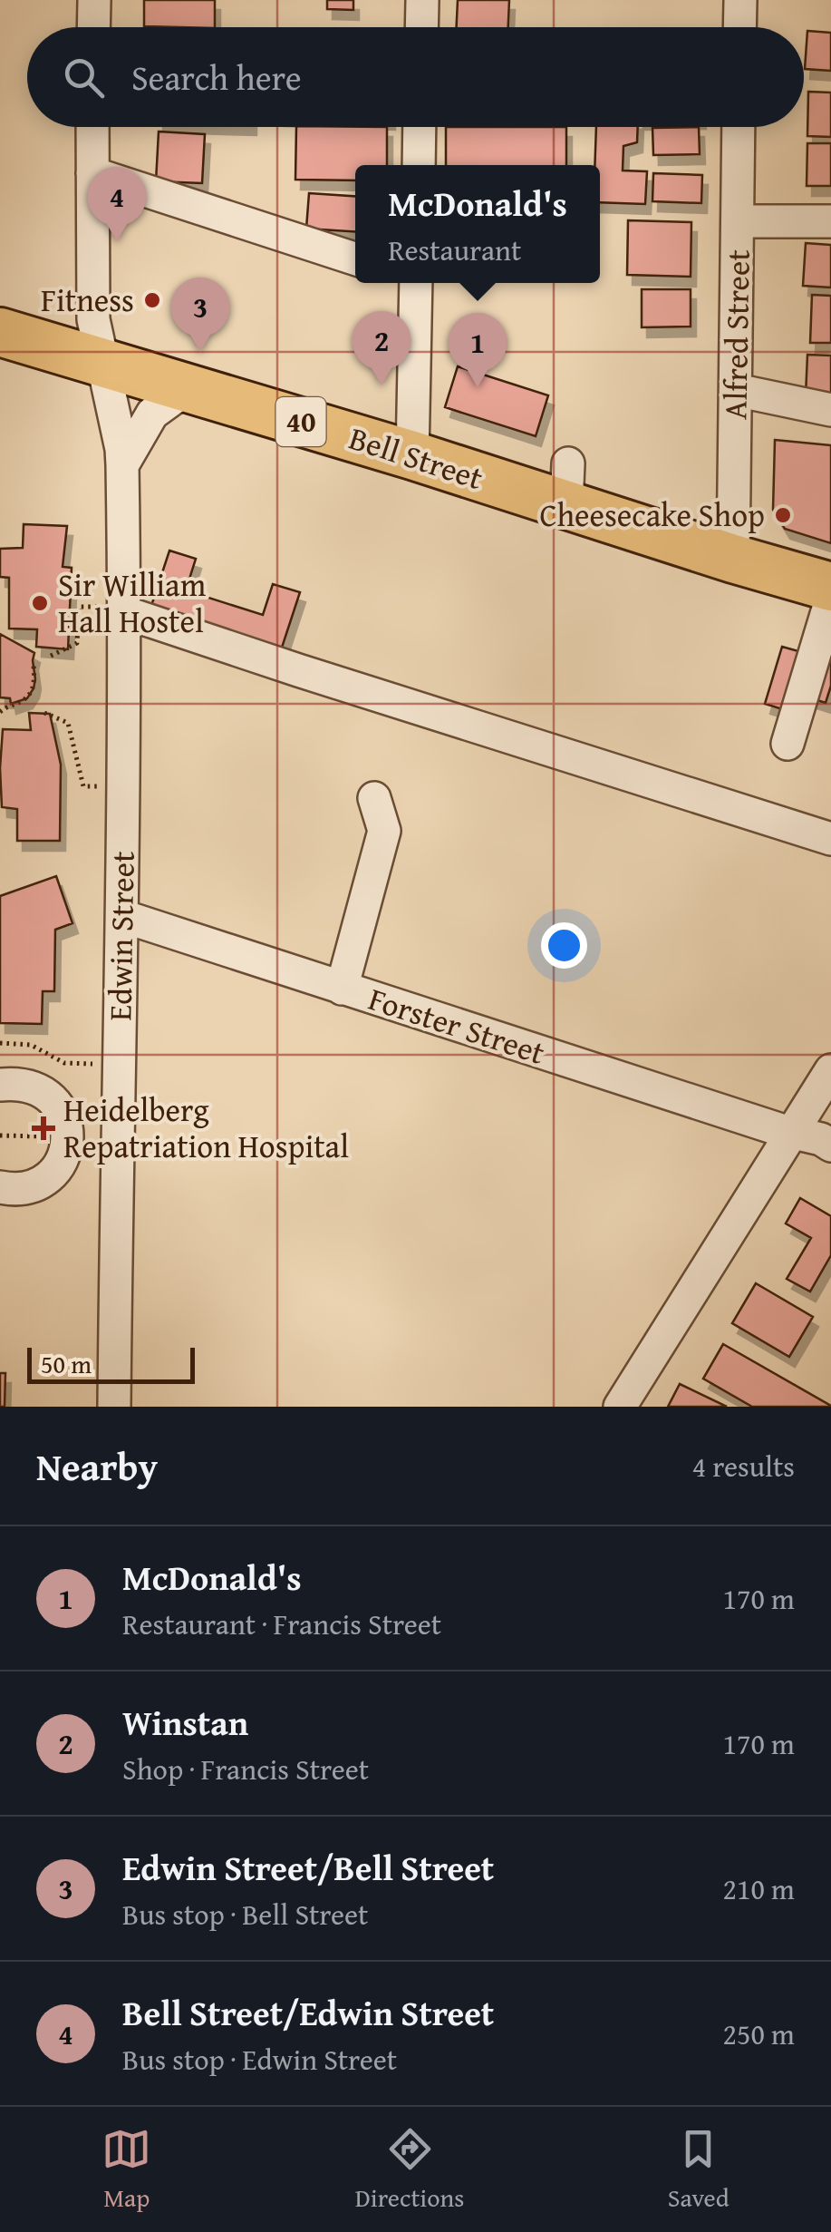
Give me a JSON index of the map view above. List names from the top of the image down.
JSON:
{
  "streets": {
    "highway": ["40", "Bell Street"],
    "street": ["Alfred Street", "Edwin Street", "Forster Street"]
  },
  "crossings": [
    ["Alfred Street", "Bell Street"],
    ["Bell Street", "Edwin Street"],
    ["Edwin Street", "Forster Street"]
  ],
  "places": {
    "other": ["Fitness", "Cheesecake Shop", "Sir William Hall Hostel"],
    "health": ["Heidelberg Repatriation Hospital"]
  },
  "scale_bar": "50 m",
  "page": {
    "search": "Search here",
    "popup": ["McDonald's", "Restaurant"],
    "pins": [
      "4",
      "3",
      "2",
      "1"
    ],
    "scale": "50 m",
    "heading": ["Nearby", "4 results"],
    "list": [
      {
        "mark": "1",
        "name": "McDonald's",
        "note": "Restaurant · Francis Street",
        "value": "170 m"
      },
      {
        "mark": "2",
        "name": "Winstan",
        "note": "Shop · Francis Street",
        "value": "170 m"
      },
      {
        "mark": "3",
        "name": "Edwin Street/Bell Street",
        "note": "Bus stop · Bell Street",
        "value": "210 m"
      },
      {
        "mark": "4",
        "name": "Bell Street/Edwin Street",
        "note": "Bus stop · Edwin Street",
        "value": "250 m"
      }
    ],
    "nav": ["Map", "Directions", "Saved"]
  }
}
